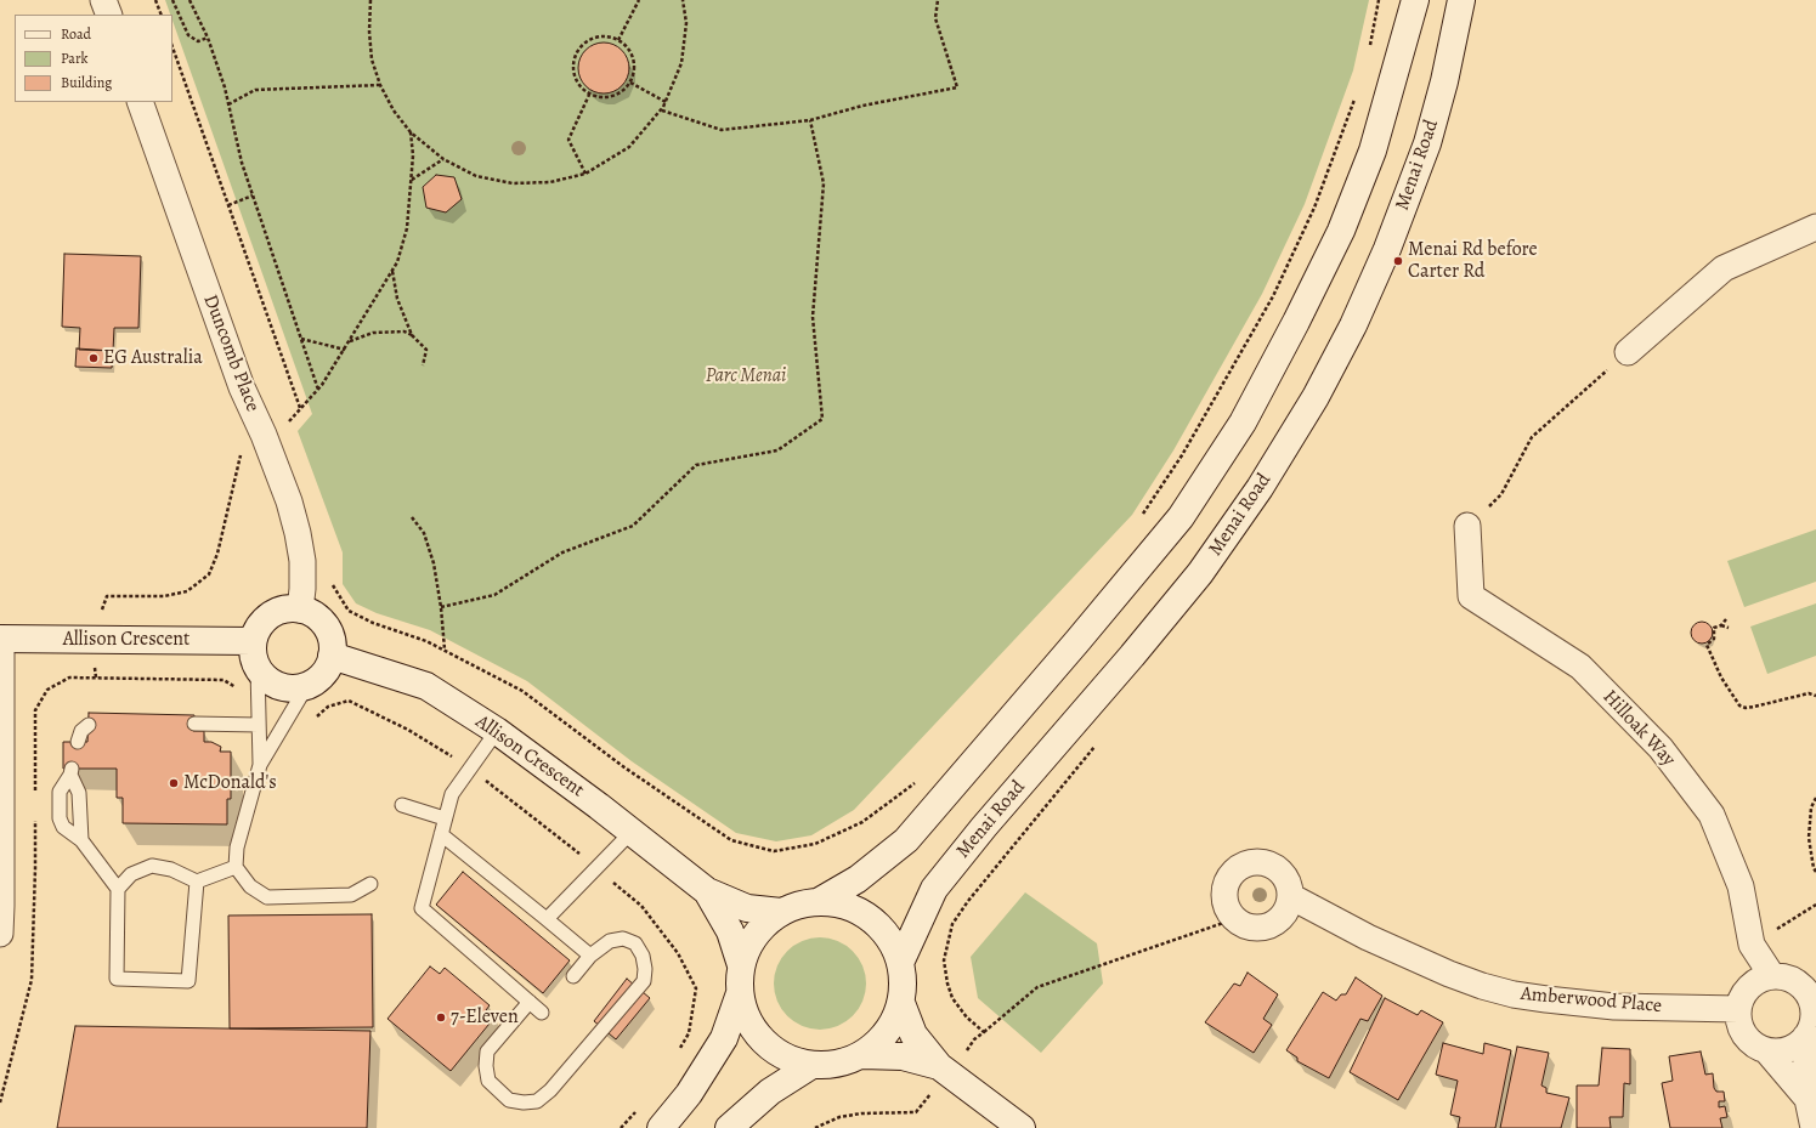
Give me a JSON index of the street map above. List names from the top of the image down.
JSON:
{
  "streets": {
    "main road": ["Menai Road", "Allison Crescent"],
    "street": ["Duncomb Place", "Hilloak Way", "Amberwood Place"]
  },
  "crossings": [
    ["Menai Road", "Allison Crescent"],
    ["Duncomb Place", "Allison Crescent"],
    ["Hilloak Way", "Amberwood Place"]
  ],
  "parks": ["Parc Menai"],
  "places": [
    "Menai Rd before Carter Rd",
    "EG Australia",
    "McDonald's",
    "7-Eleven"
  ],
  "legend": ["Road", "Park", "Building"]
}
